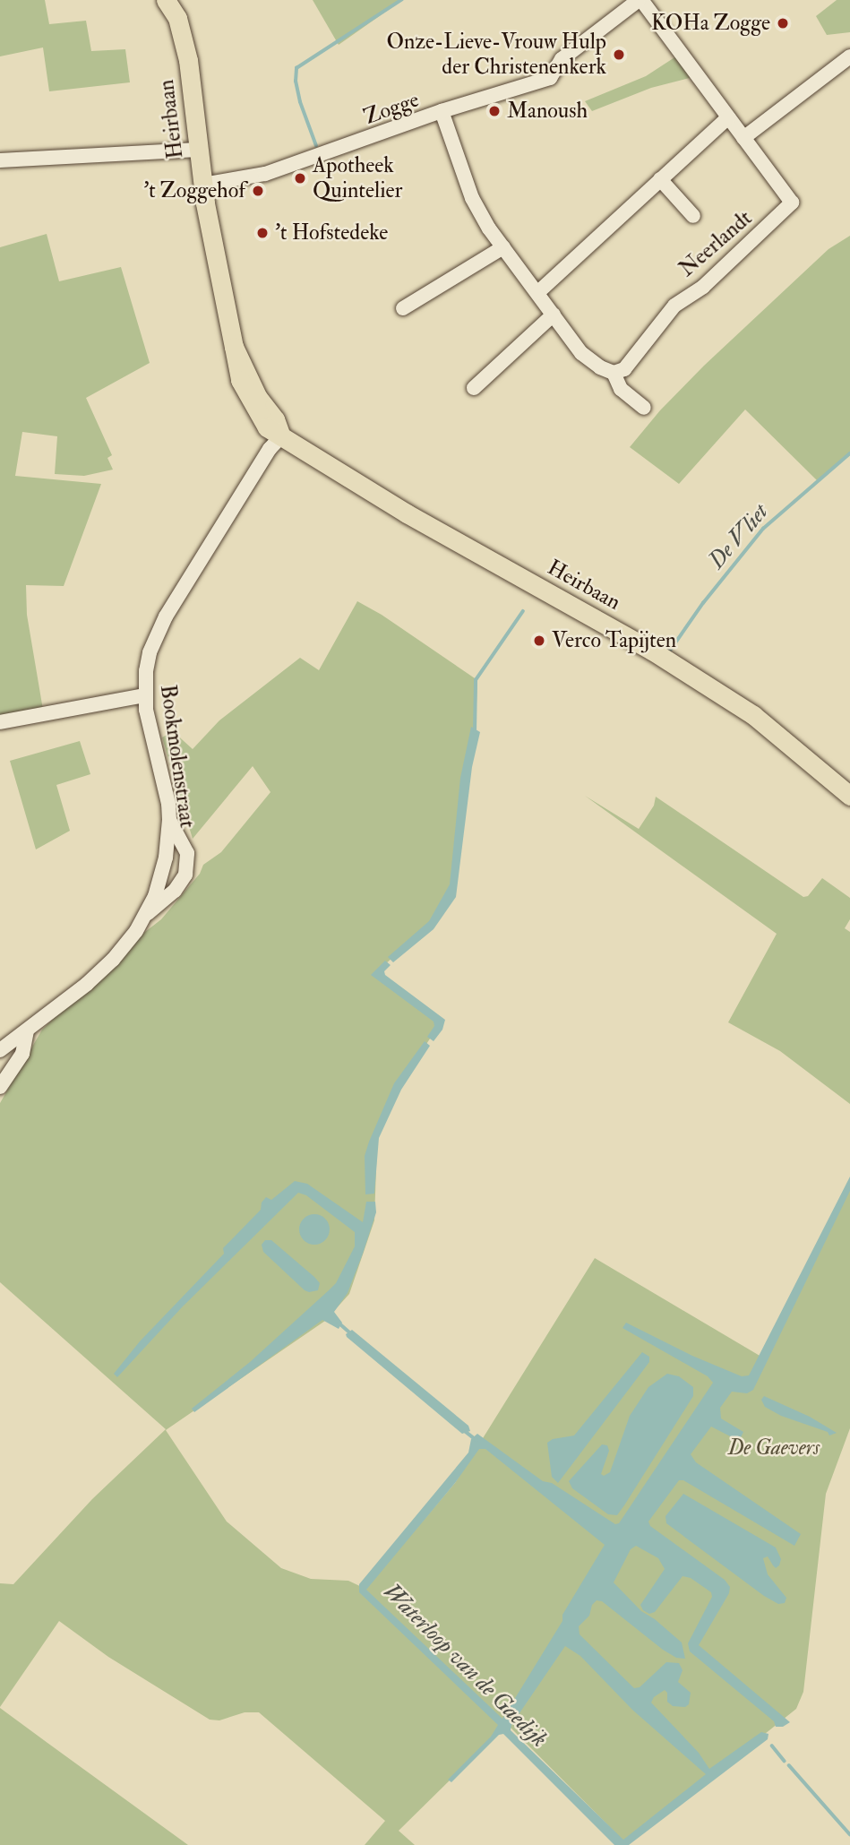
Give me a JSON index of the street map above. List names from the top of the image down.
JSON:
{
  "streets": {
    "main road": ["Heirbaan"],
    "street": ["Zogge", "Neerlandt", "Bookmolenstraat"]
  },
  "crossings": [
    ["Zogge", "Heirbaan"],
    ["Zogge", "Neerlandt"],
    ["Heirbaan", "Bookmolenstraat"]
  ],
  "water": ["De Vliet", "Waterloop van de Gaedijk"],
  "parks": ["De Gaevers"],
  "places": [
    "KOHa Zogge",
    "Onze-Lieve-Vrouw Hulp der Christenenkerk",
    "Manoush",
    "Apotheek Quintelier",
    "'t Zoggehof",
    "'t Hofstedeke",
    "Verco Tapijten"
  ]
}
